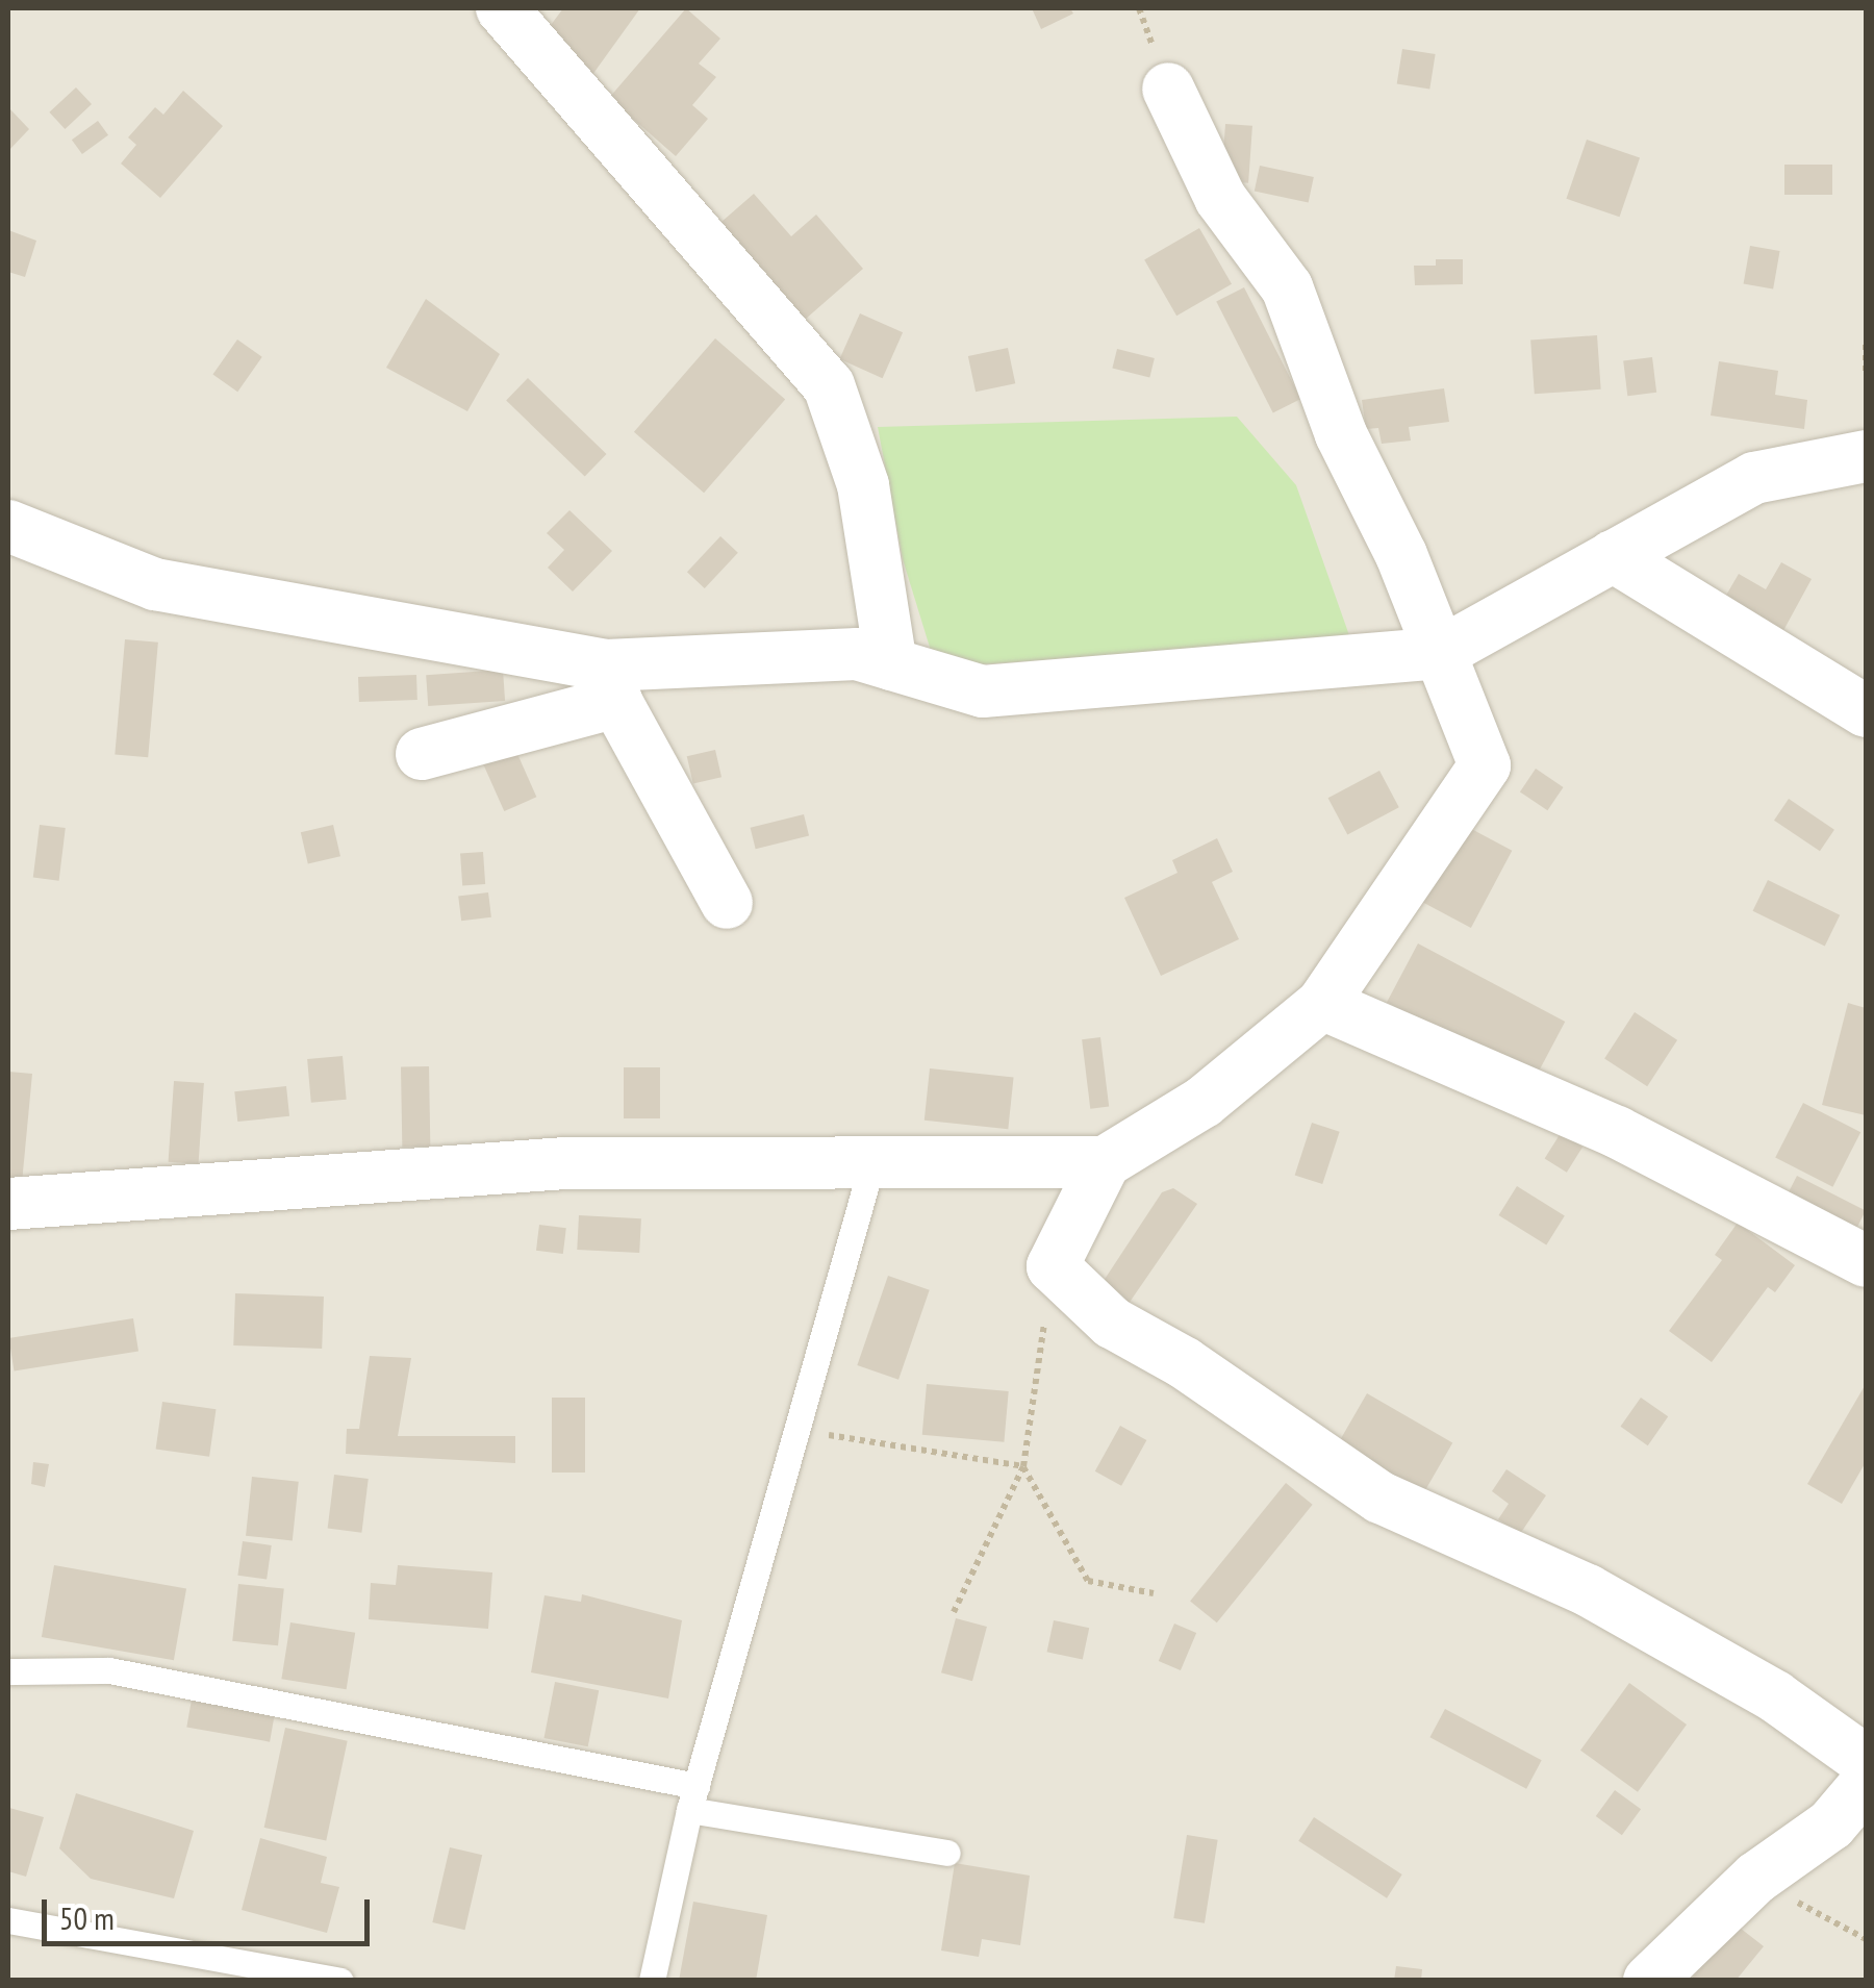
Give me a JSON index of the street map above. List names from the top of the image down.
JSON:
{
  "scale_bar": "50 m"
}
